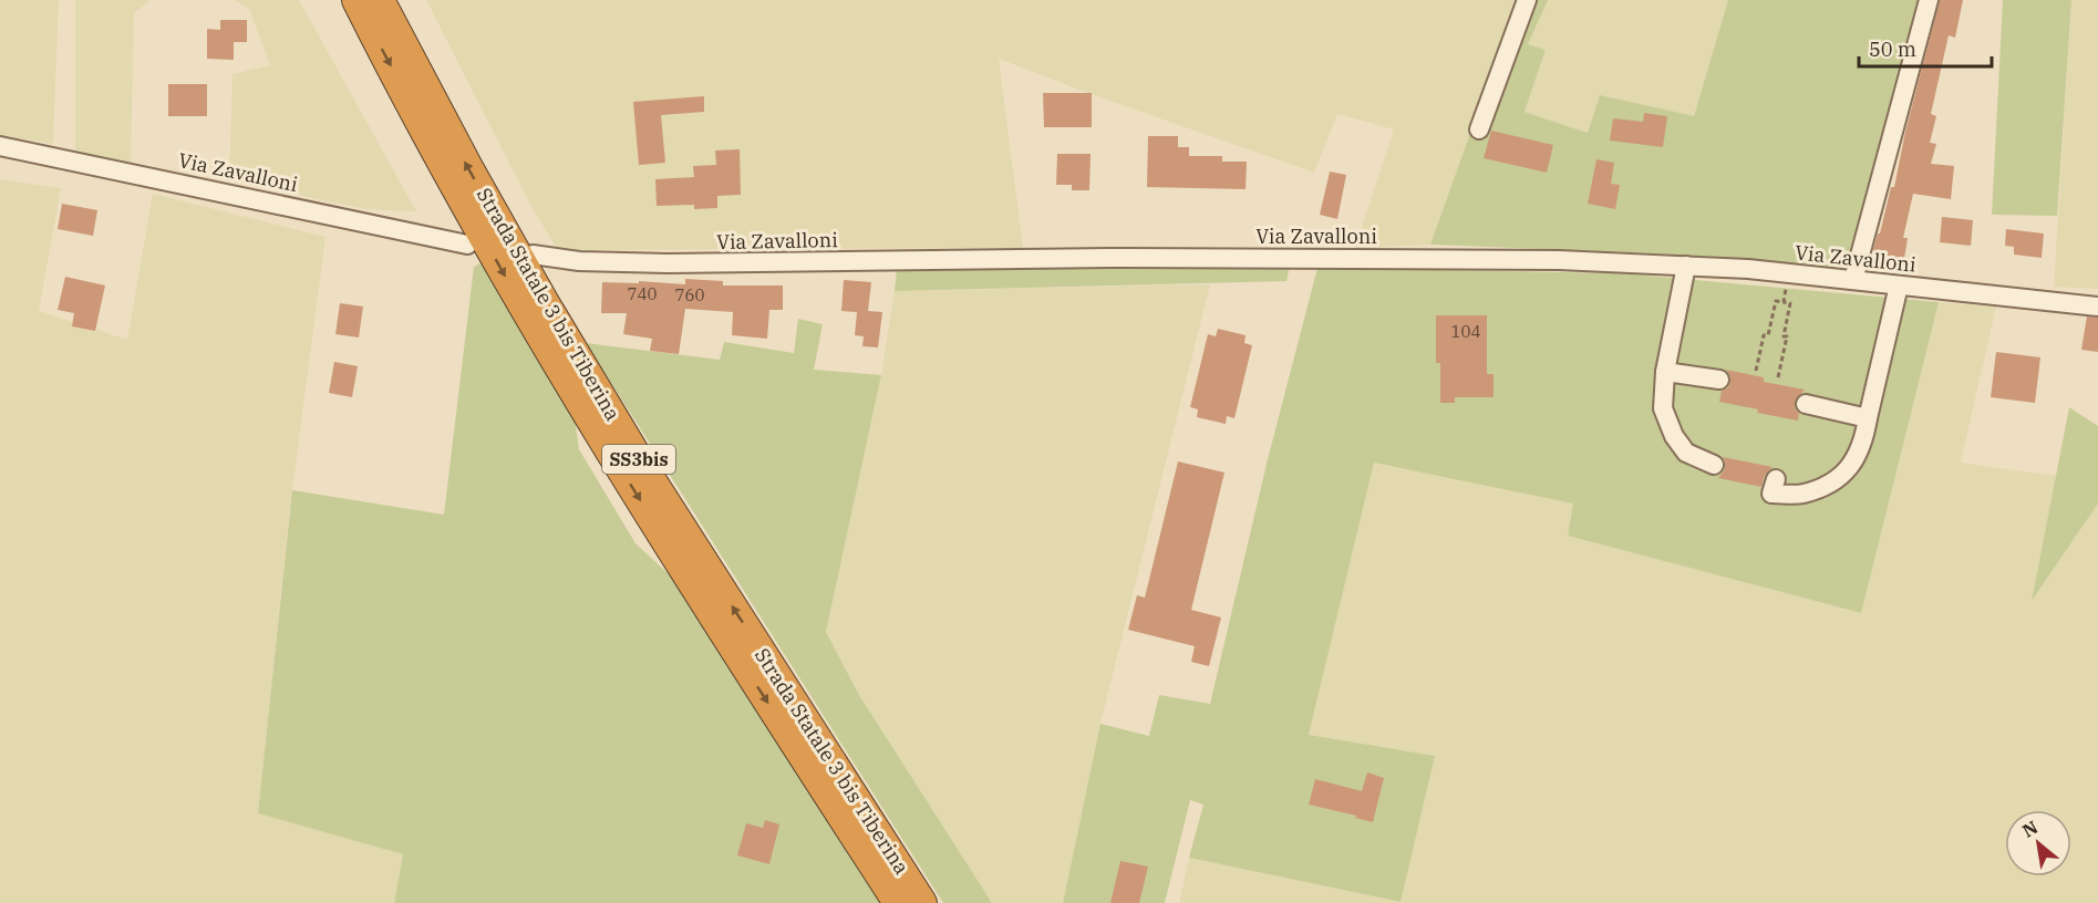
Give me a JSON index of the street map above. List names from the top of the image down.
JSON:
{
  "streets": {
    "highway": ["Strada Statale 3 bis Tiberina", "SS3bis"],
    "street": ["Via Zavalloni"]
  },
  "house_numbers": ["740", "760", "104"],
  "scale_bar": "50 m",
  "north": "top left"
}
